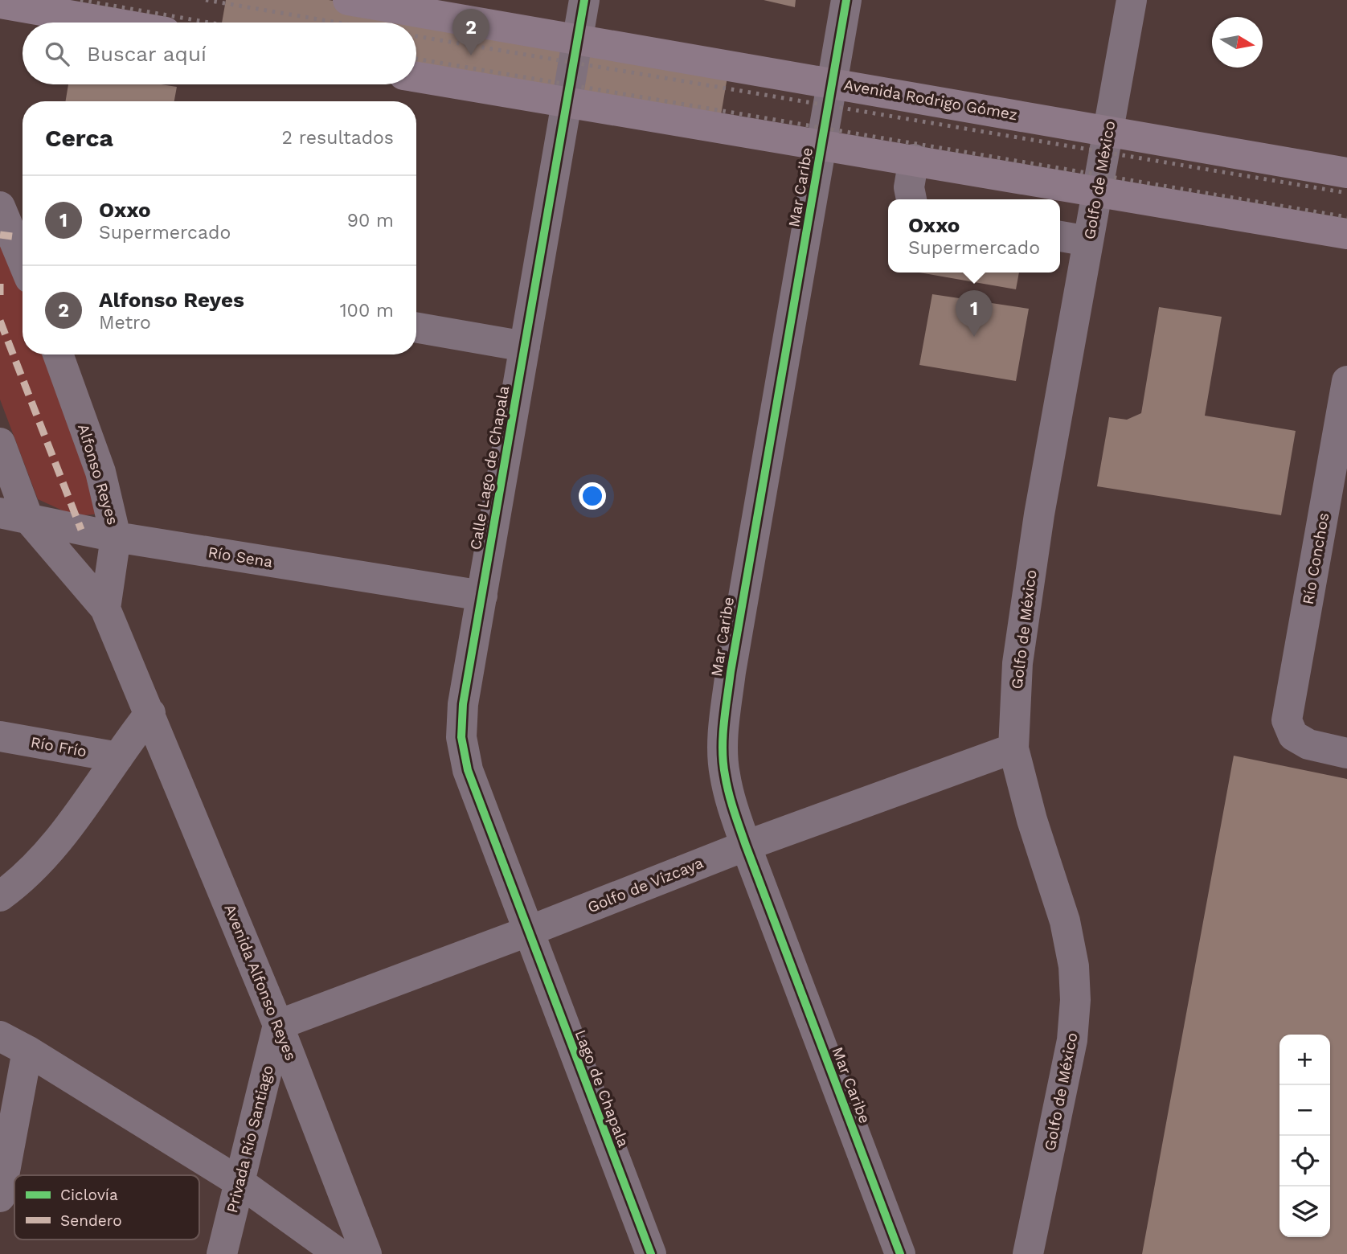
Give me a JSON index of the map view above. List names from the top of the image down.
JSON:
{
  "streets": {
    "main road": ["Avenida Rodrigo Gómez"],
    "street": [
      "Golfo de México",
      "Mar Caribe",
      "Calle Lago de Chapala",
      "Alfonso Reyes",
      "Río Sena",
      "Río Conchos",
      "Río Frío",
      "Golfo de Vizcaya",
      "Avenida Alfonso Reyes",
      "Lago de Chapala",
      "Privada Río Santiago"
    ]
  },
  "crossings": [
    ["Avenida Rodrigo Gómez", "Golfo de México"],
    ["Avenida Rodrigo Gómez", "Mar Caribe"],
    ["Avenida Rodrigo Gómez", "Calle Lago de Chapala"],
    ["Golfo de México", "Golfo de Vizcaya"],
    ["Mar Caribe", "Golfo de Vizcaya"],
    ["Calle Lago de Chapala", "Río Sena"],
    ["Calle Lago de Chapala", "Golfo de Vizcaya"],
    ["Calle Lago de Chapala", "Lago de Chapala"],
    ["Alfonso Reyes", "Río Sena"],
    ["Alfonso Reyes", "Avenida Alfonso Reyes"],
    ["Golfo de Vizcaya", "Avenida Alfonso Reyes"],
    ["Golfo de Vizcaya", "Lago de Chapala"],
    ["Golfo de Vizcaya", "Privada Río Santiago"],
    ["Avenida Alfonso Reyes", "Privada Río Santiago"]
  ],
  "legend": ["Ciclovía", "Sendero"],
  "north": "right",
  "page": {
    "pins": ["2", "1"],
    "search": "Buscar aquí",
    "heading": ["Cerca", "2 resultados"],
    "list": [
      {
        "mark": "1",
        "name": "Oxxo",
        "note": "Supermercado",
        "value": "90 m"
      },
      {
        "mark": "2",
        "name": "Alfonso Reyes",
        "note": "Metro",
        "value": "100 m"
      }
    ],
    "popup": ["Oxxo", "Supermercado"],
    "map_buttons": ["+", "−"]
  }
}
